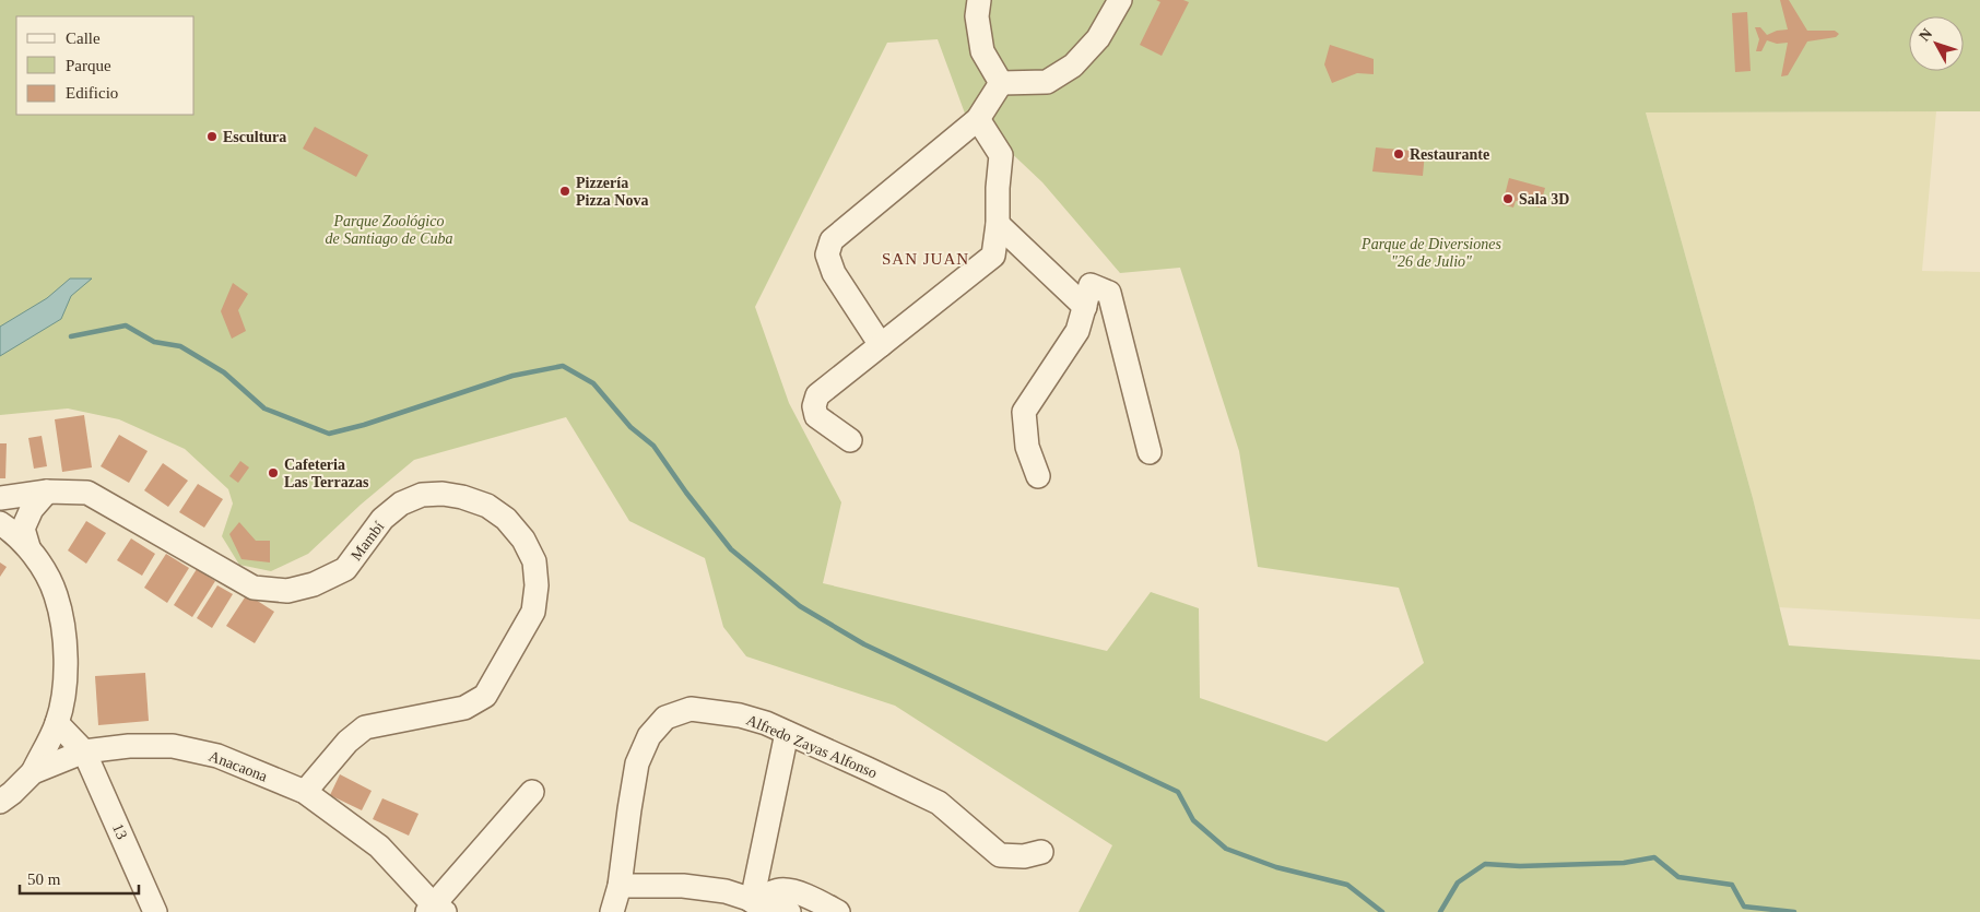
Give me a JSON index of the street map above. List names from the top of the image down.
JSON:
{
  "streets": {
    "street": [
      "Mambí",
      "Alfredo Zayas Alfonso",
      "Anacaona",
      "13"
    ]
  },
  "crossings": [
    ["Mambí", "Anacaona"],
    ["Anacaona", "13"]
  ],
  "districts": ["SAN JUAN"],
  "parks": ["Parque Zoológico de Santiago de Cuba", "Parque de Diversiones \"26 de Julio\""],
  "places": [
    "Escultura",
    "Restaurante",
    "Pizzería Pizza Nova",
    "Sala 3D",
    "Cafeteria Las Terrazas"
  ],
  "legend": ["Calle", "Parque", "Edificio"],
  "scale_bar": "50 m",
  "north": "top left"
}
